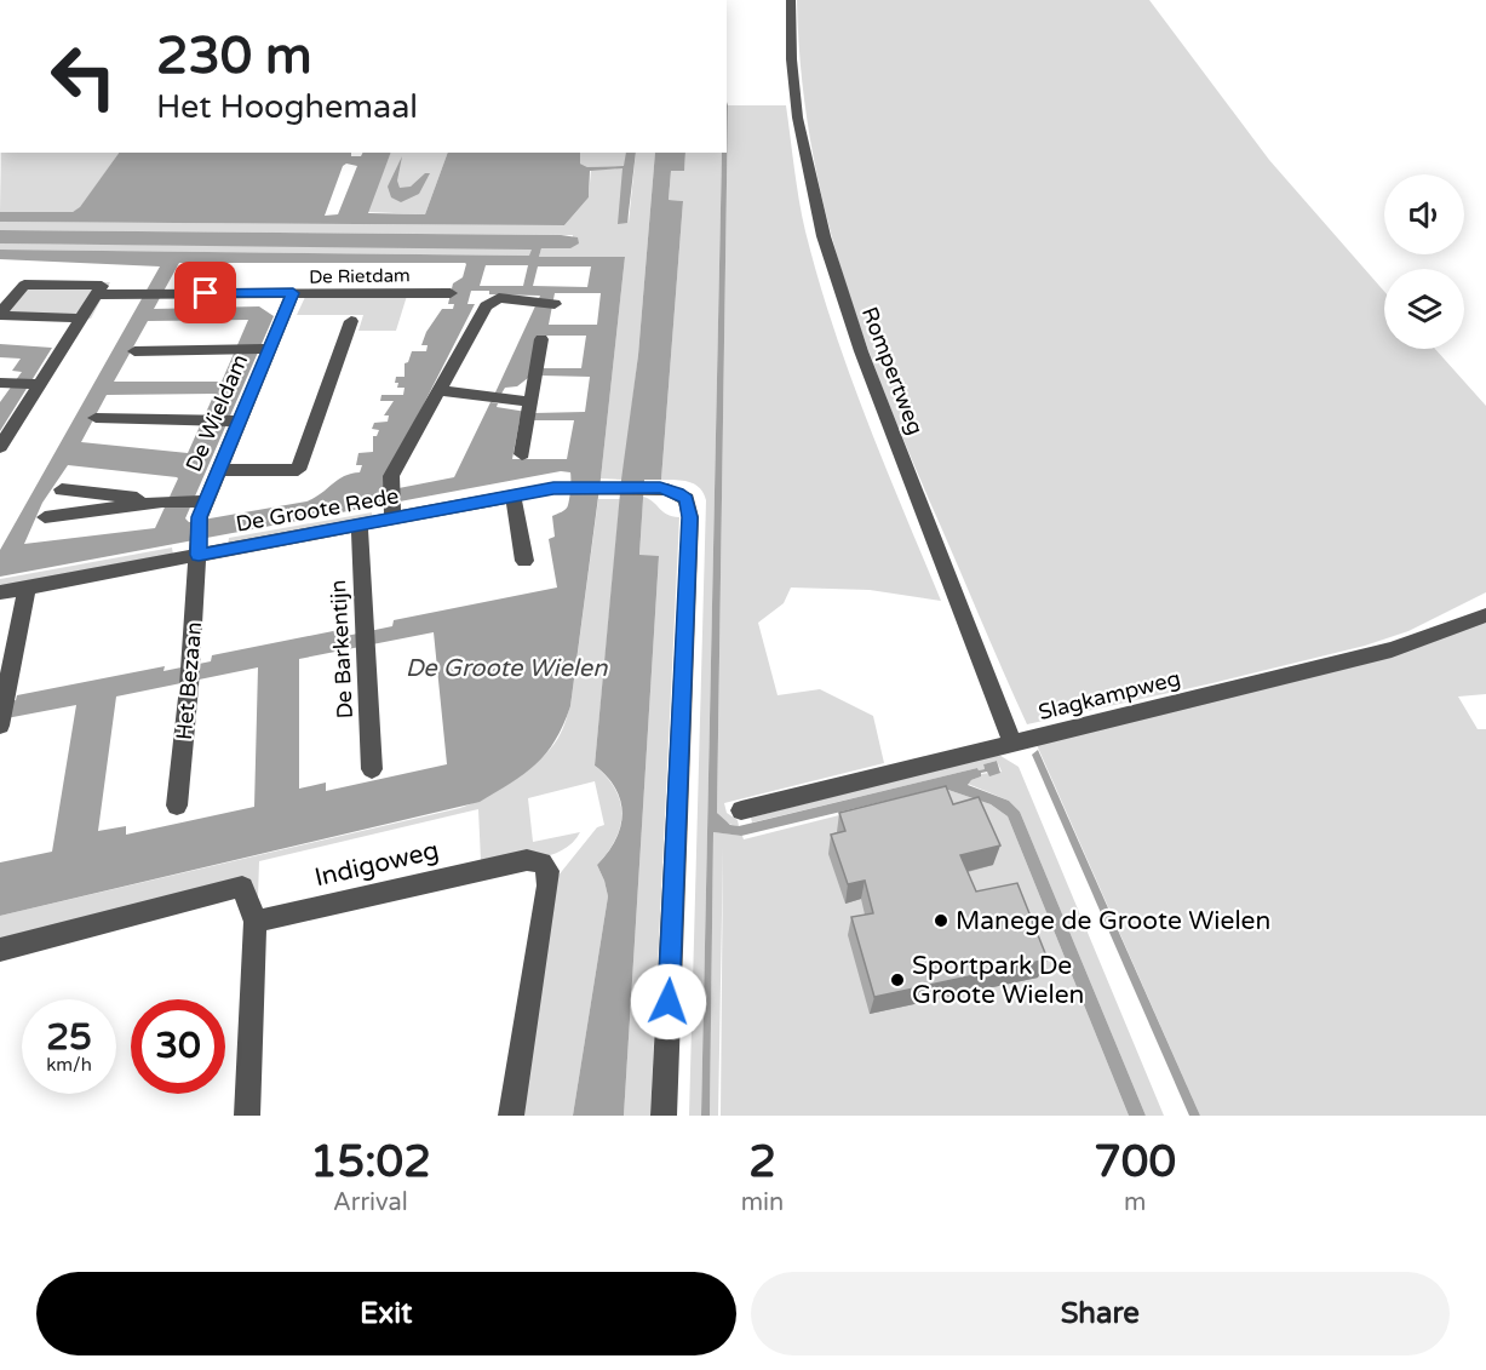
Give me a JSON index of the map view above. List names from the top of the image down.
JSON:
{
  "streets": {
    "street": [
      "De Rietdam",
      "Rompertweg",
      "De Wieldam",
      "De Groote Rede",
      "De Barkentijn",
      "Het Bezaan",
      "Slagkampweg",
      "Indigoweg"
    ]
  },
  "crossings": [
    ["De Rietdam", "De Wieldam"],
    ["Rompertweg", "Slagkampweg"],
    ["De Wieldam", "De Groote Rede"],
    ["De Wieldam", "Het Bezaan"],
    ["De Groote Rede", "De Barkentijn"],
    ["De Groote Rede", "Het Bezaan"]
  ],
  "water": ["De Groote Wielen"],
  "places": ["Manege de Groote Wielen", "Sportpark De Groote Wielen"],
  "page": {
    "turn": ["230 m", "Het Hooghemaal"],
    "speed": "25 km/h",
    "limit": "30",
    "eta": [
      "15:02",
      "Arrival",
      "2",
      "min",
      "700",
      "m"
    ],
    "buttons": ["Exit", "Share"]
  }
}
